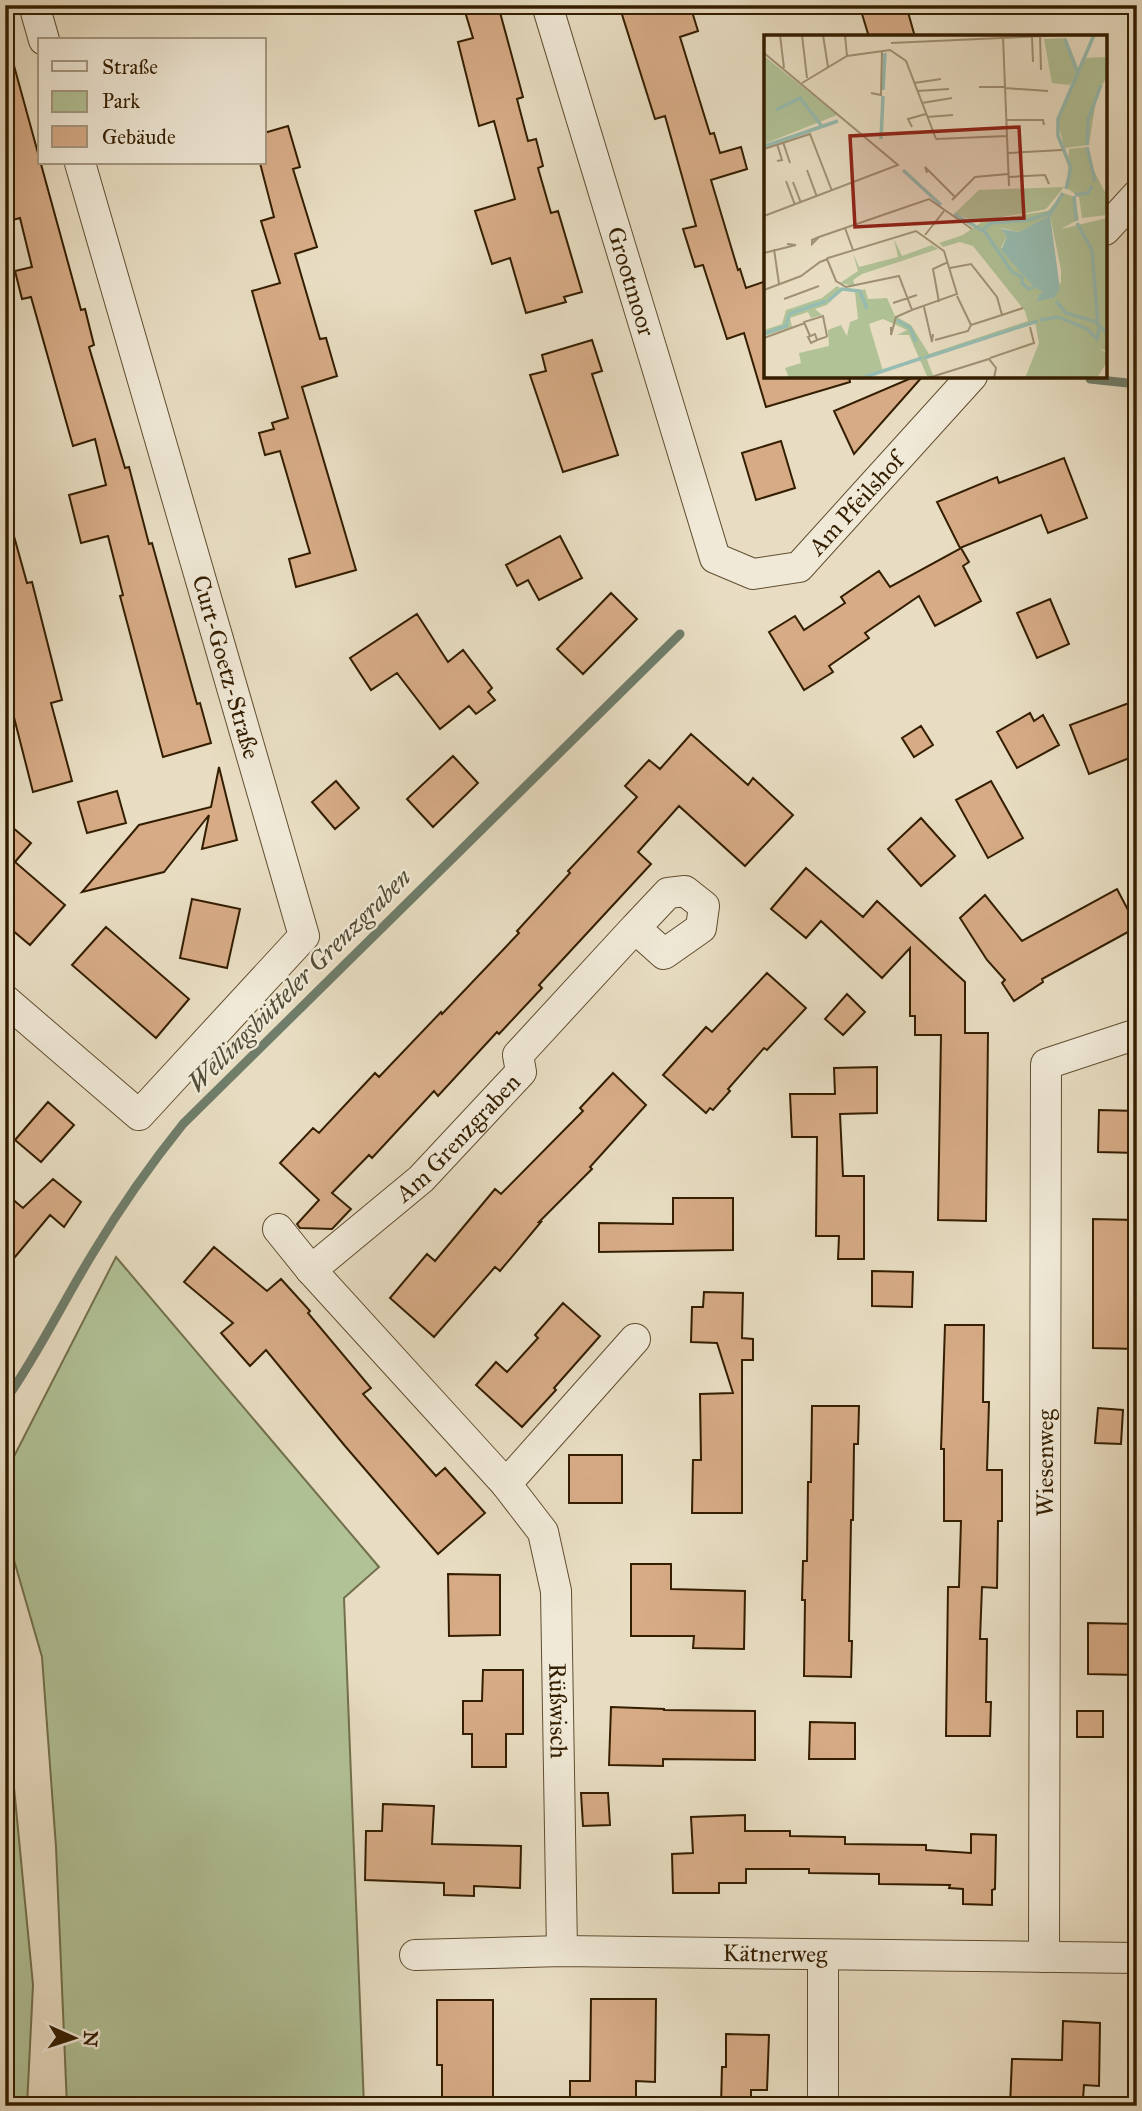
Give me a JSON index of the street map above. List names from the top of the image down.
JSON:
{
  "streets": {
    "street": [
      "Grootmoor",
      "Am Pfeilshof",
      "Curt-Goetz-Straße",
      "Am Grenzgraben",
      "Wiesenweg",
      "Rüßwisch",
      "Kätnerweg"
    ]
  },
  "crossings": [
    ["Grootmoor", "Am Pfeilshof"],
    ["Am Grenzgraben", "Rüßwisch"],
    ["Wiesenweg", "Kätnerweg"],
    ["Rüßwisch", "Kätnerweg"]
  ],
  "water": ["Wellingsbütteler Grenzgraben"],
  "legend": ["Straße", "Park", "Gebäude"],
  "north": "right"
}
